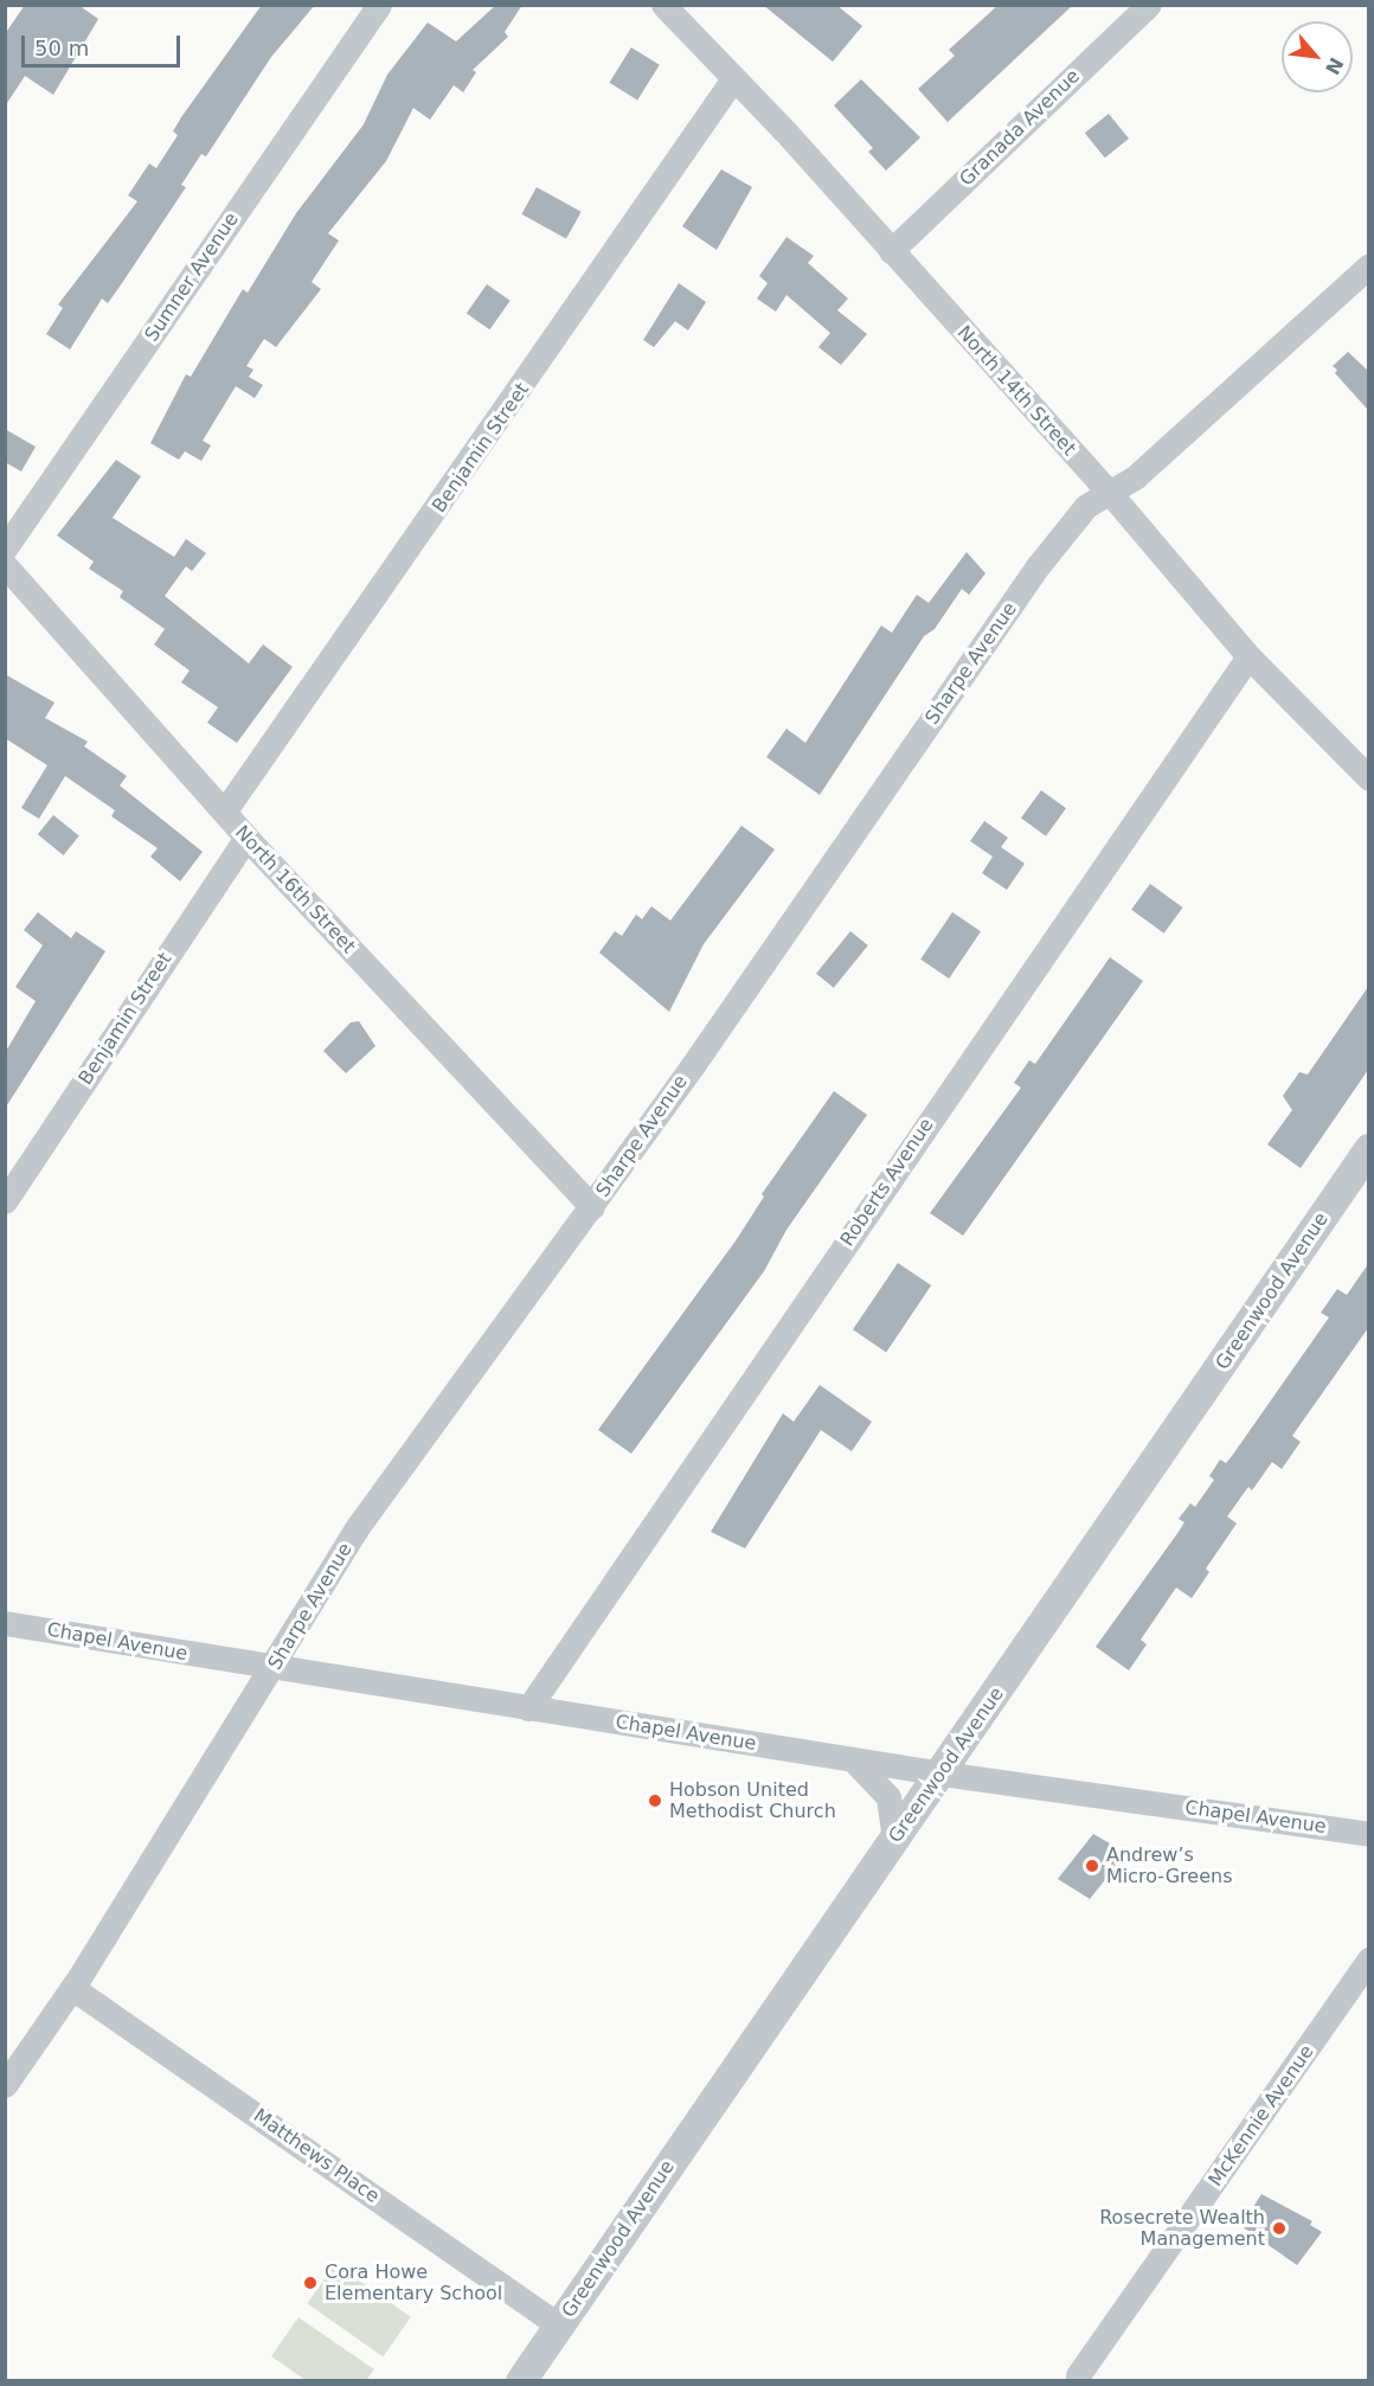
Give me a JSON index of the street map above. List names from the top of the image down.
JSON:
{
  "streets": {
    "street": [
      "Granada Avenue",
      "Sumner Avenue",
      "North 14th Street",
      "Benjamin Street",
      "Sharpe Avenue",
      "North 16th Street",
      "Roberts Avenue",
      "Greenwood Avenue",
      "Chapel Avenue",
      "McKennie Avenue",
      "Matthews Place"
    ]
  },
  "crossings": [
    ["Granada Avenue", "North 14th Street"],
    ["North 14th Street", "Benjamin Street"],
    ["North 14th Street", "Sharpe Avenue"],
    ["North 14th Street", "Roberts Avenue"],
    ["Benjamin Street", "North 16th Street"],
    ["Sharpe Avenue", "North 16th Street"],
    ["Sharpe Avenue", "Chapel Avenue"],
    ["Sharpe Avenue", "Matthews Place"],
    ["Roberts Avenue", "Chapel Avenue"],
    ["Greenwood Avenue", "Chapel Avenue"],
    ["Greenwood Avenue", "Matthews Place"]
  ],
  "places": [
    "Hobson United Methodist Church",
    "Andrew’s Micro-Greens",
    "Rosecrete Wealth Management",
    "Cora Howe Elementary School"
  ],
  "scale_bar": "50 m",
  "north": "bottom right"
}
